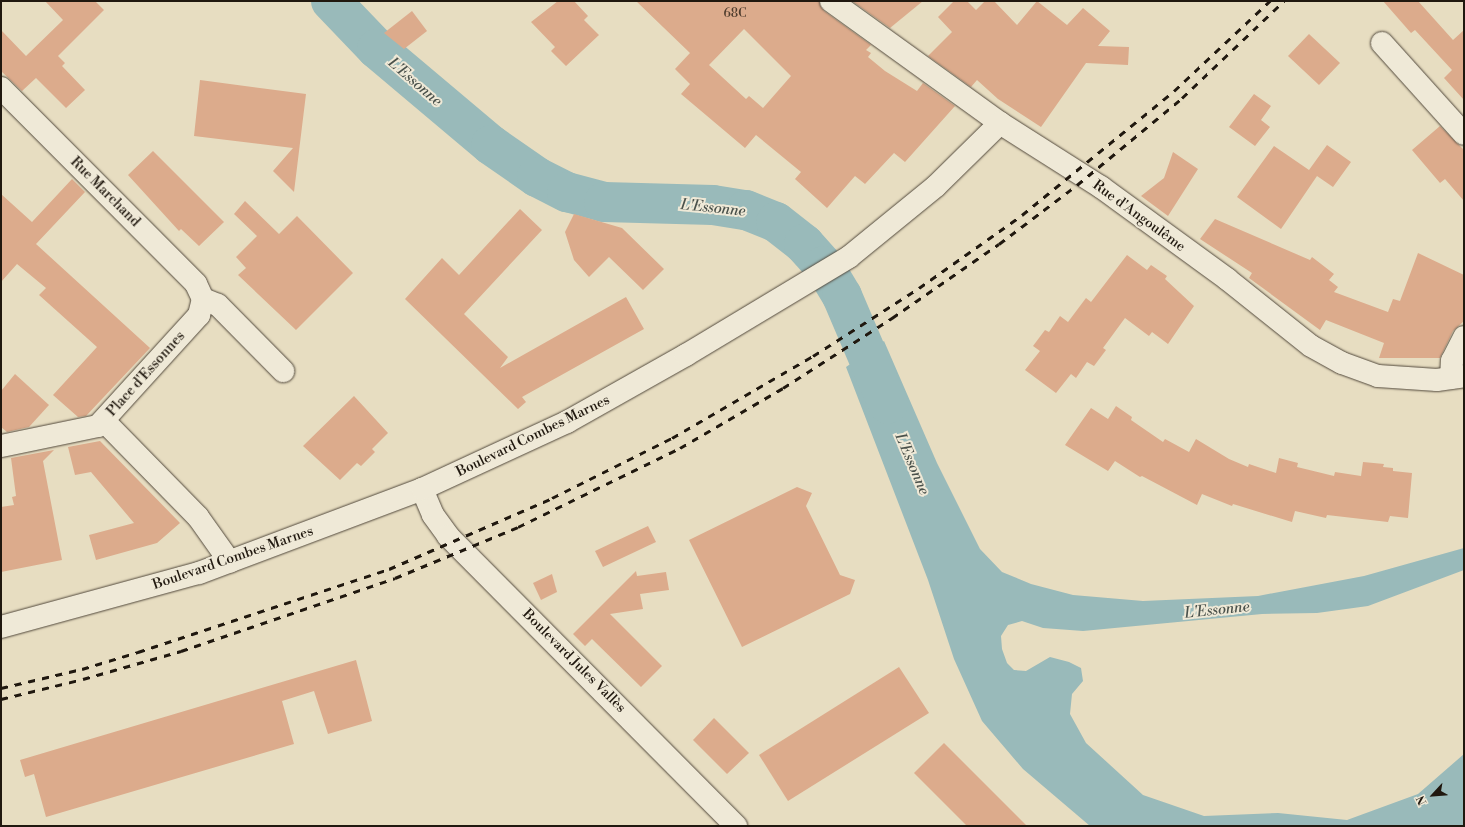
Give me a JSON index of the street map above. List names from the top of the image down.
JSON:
{
  "streets": {
    "street": [
      "Rue Marchand",
      "Rue d'Angoulême",
      "Place d'Essonnes",
      "Boulevard Combes Marnes",
      "Boulevard Jules Vallès"
    ]
  },
  "crossings": [
    ["Rue Marchand", "Place d'Essonnes"],
    ["Rue d'Angoulême", "Boulevard Combes Marnes"],
    ["Place d'Essonnes", "Boulevard Combes Marnes"],
    ["Boulevard Combes Marnes", "Boulevard Jules Vallès"]
  ],
  "water": ["L'Essonne"],
  "house_numbers": ["68C"],
  "north": "bottom left"
}
